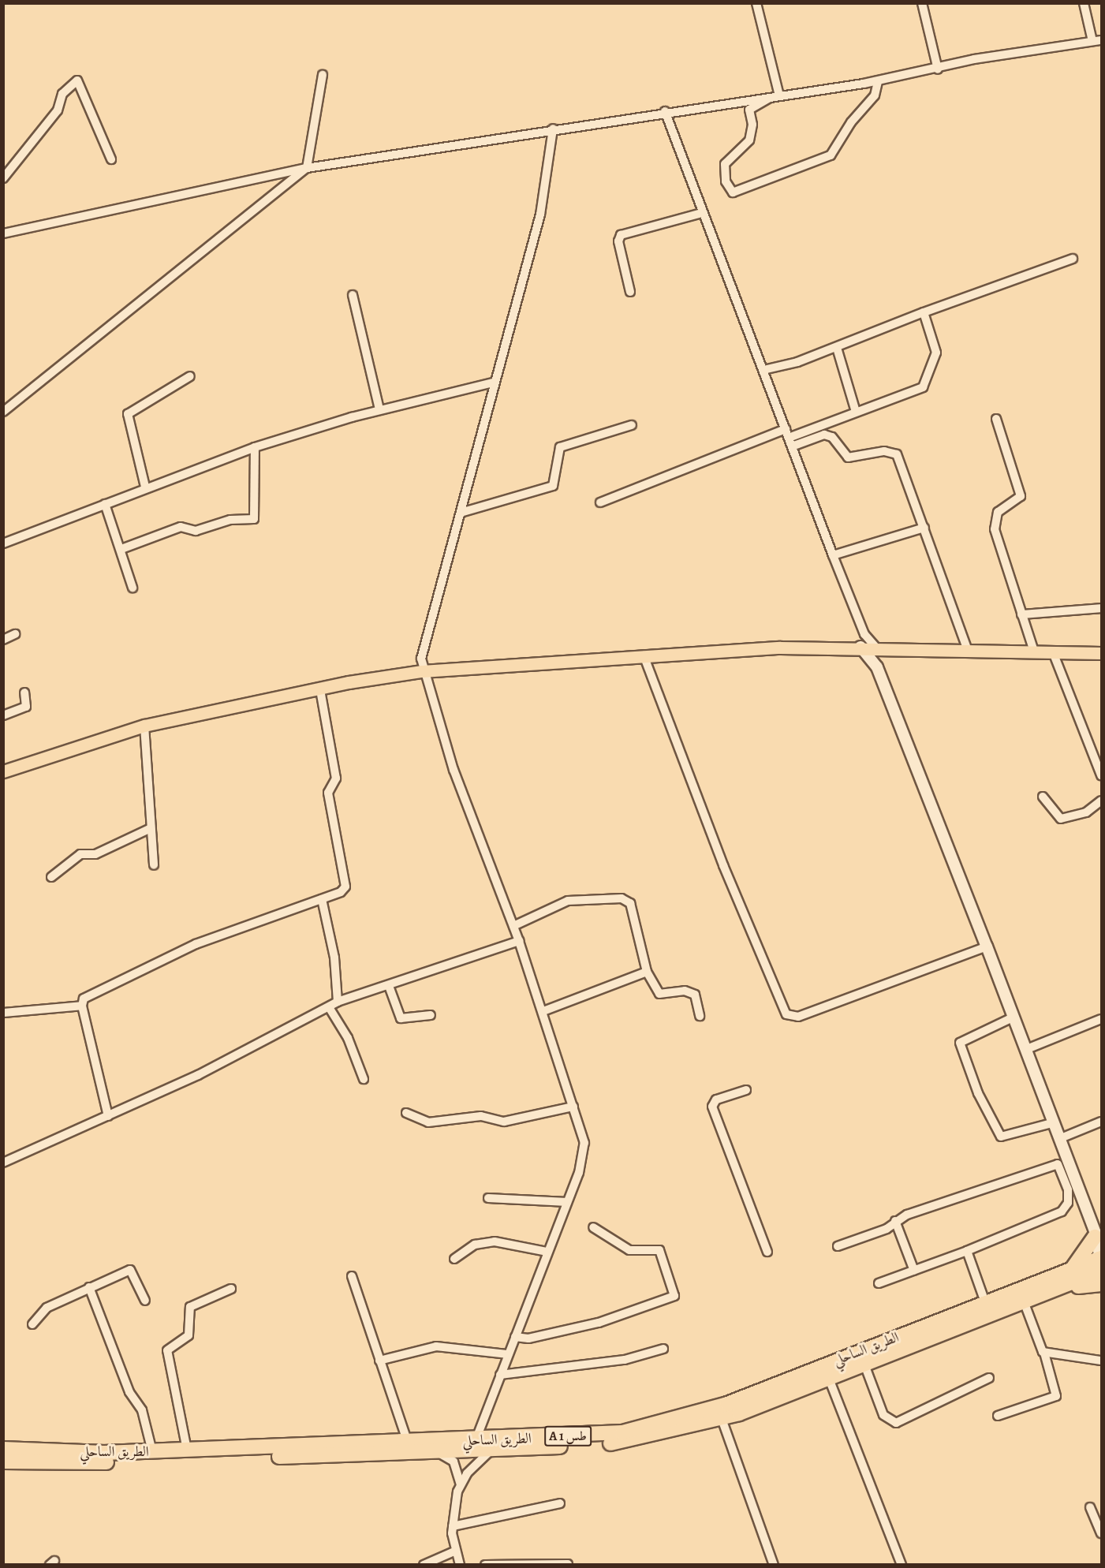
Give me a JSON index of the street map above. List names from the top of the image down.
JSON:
{
  "streets": {
    "highway": ["الطريق الساحلي", "A 1 طس"]
  }
}
